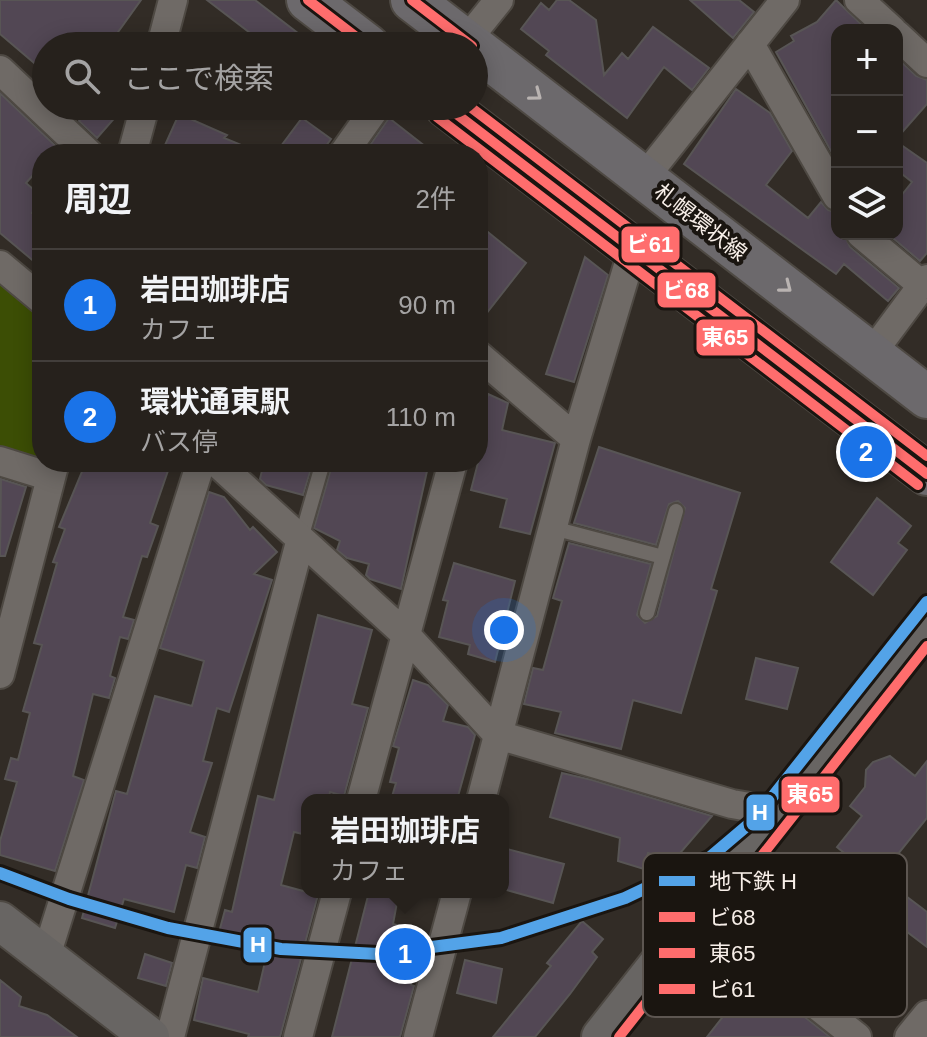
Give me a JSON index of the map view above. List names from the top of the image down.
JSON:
{
  "streets": {
    "main road": ["札幌環状線"]
  },
  "lines": [
    "transit line ビ68",
    "transit line 東65",
    "transit line ビ61",
    "metro line H"
  ],
  "legend": [
    "地下鉄 H",
    "ビ68",
    "東65",
    "ビ61"
  ],
  "page": {
    "map_buttons": ["+", "−"],
    "search": "ここで検索",
    "heading": ["周辺", "2件"],
    "list": [
      {
        "mark": "1",
        "name": "岩田珈琲店",
        "note": "カフェ",
        "value": "90 m"
      },
      {
        "mark": "2",
        "name": "環状通東駅",
        "note": "バス停",
        "value": "110 m"
      }
    ],
    "pins": ["2", "1"],
    "popup": ["岩田珈琲店", "カフェ"]
  }
}
